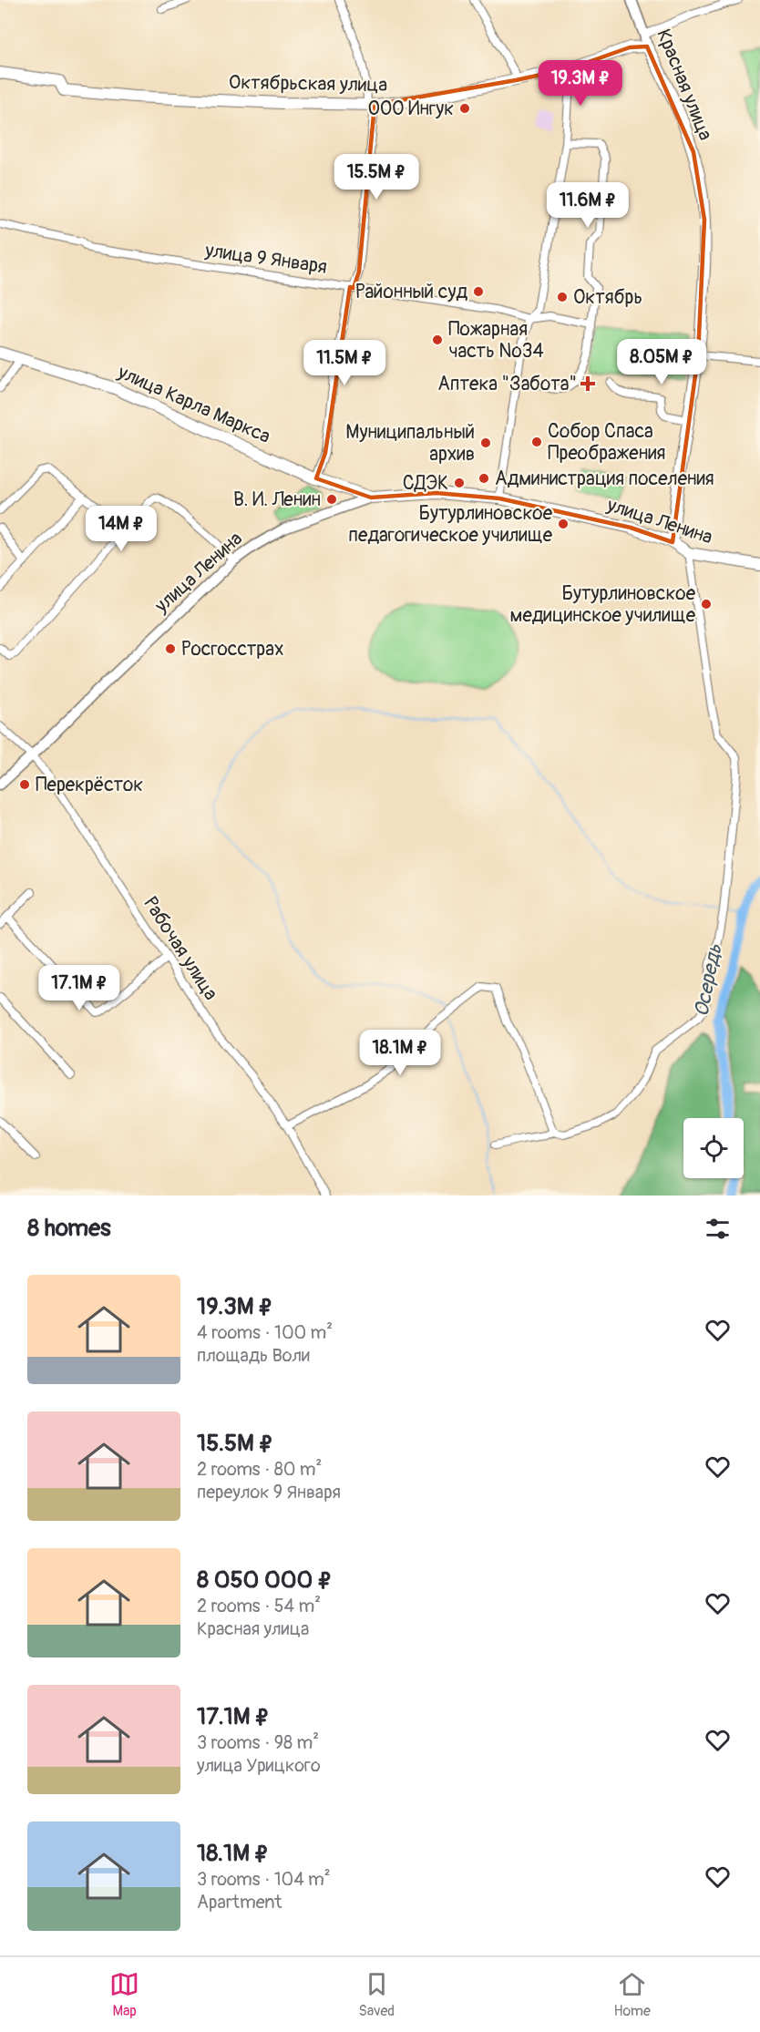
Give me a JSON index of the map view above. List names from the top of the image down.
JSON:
{
  "streets": {
    "main road": [
      "Октябрьская улица",
      "Красная улица",
      "улица Карла Маркса",
      "улица Ленина"
    ],
    "street": ["улица 9 Января", "Рабочая улица"]
  },
  "crossings": [
    ["Октябрьская улица", "Красная улица"],
    ["Красная улица", "улица Ленина"],
    ["улица Карла Маркса", "улица Ленина"],
    ["улица Ленина", "Рабочая улица"]
  ],
  "water": ["Осередь"],
  "places": {
    "other": [
      "ООО Ингук",
      "Районный суд",
      "Октябрь",
      "Пожарная часть №34",
      "Собор Спаса Преображения",
      "Муниципальный архив",
      "Администрация поселения",
      "СДЭК",
      "В. И. Ленин",
      "Бутурлиновское педагогическое училище",
      "Бутурлиновское медицинское училище",
      "Росгосстрах",
      "Перекрёсток"
    ],
    "health": ["Аптека \"Забота\""]
  },
  "page": {
    "price": [
      "19.3M ₽",
      "15.5M ₽",
      "11.6M ₽",
      "8.05M ₽",
      "11.5M ₽",
      "14M ₽",
      "17.1M ₽",
      "18.1M ₽"
    ],
    "heading": "8 homes",
    "list": [
      {
        "name": "19.3M ₽",
        "note": "4 rooms · 100 m² · площадь Воли"
      },
      {
        "name": "15.5M ₽",
        "note": "2 rooms · 80 m² · переулок 9 Января"
      },
      {
        "name": "8 050 000 ₽",
        "note": "2 rooms · 54 m² · Красная улица"
      },
      {
        "name": "17.1M ₽",
        "note": "3 rooms · 98 m² · улица Урицкого"
      },
      {
        "name": "18.1M ₽",
        "note": "3 rooms · 104 m² · Apartment"
      }
    ],
    "tabs": ["Map", "Saved", "Home"]
  }
}
